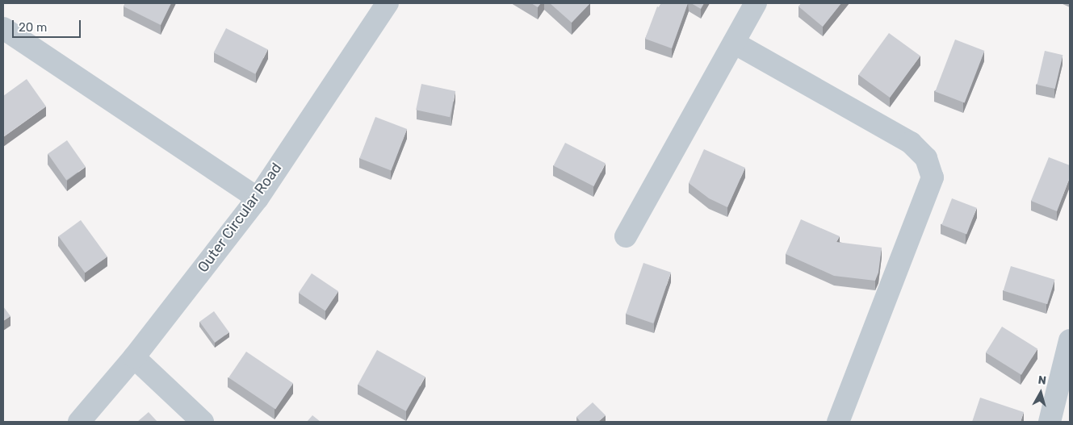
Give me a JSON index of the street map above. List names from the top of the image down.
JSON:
{
  "streets": {
    "street": ["Outer Circular Road"]
  },
  "scale_bar": "20 m",
  "north": "top"
}
